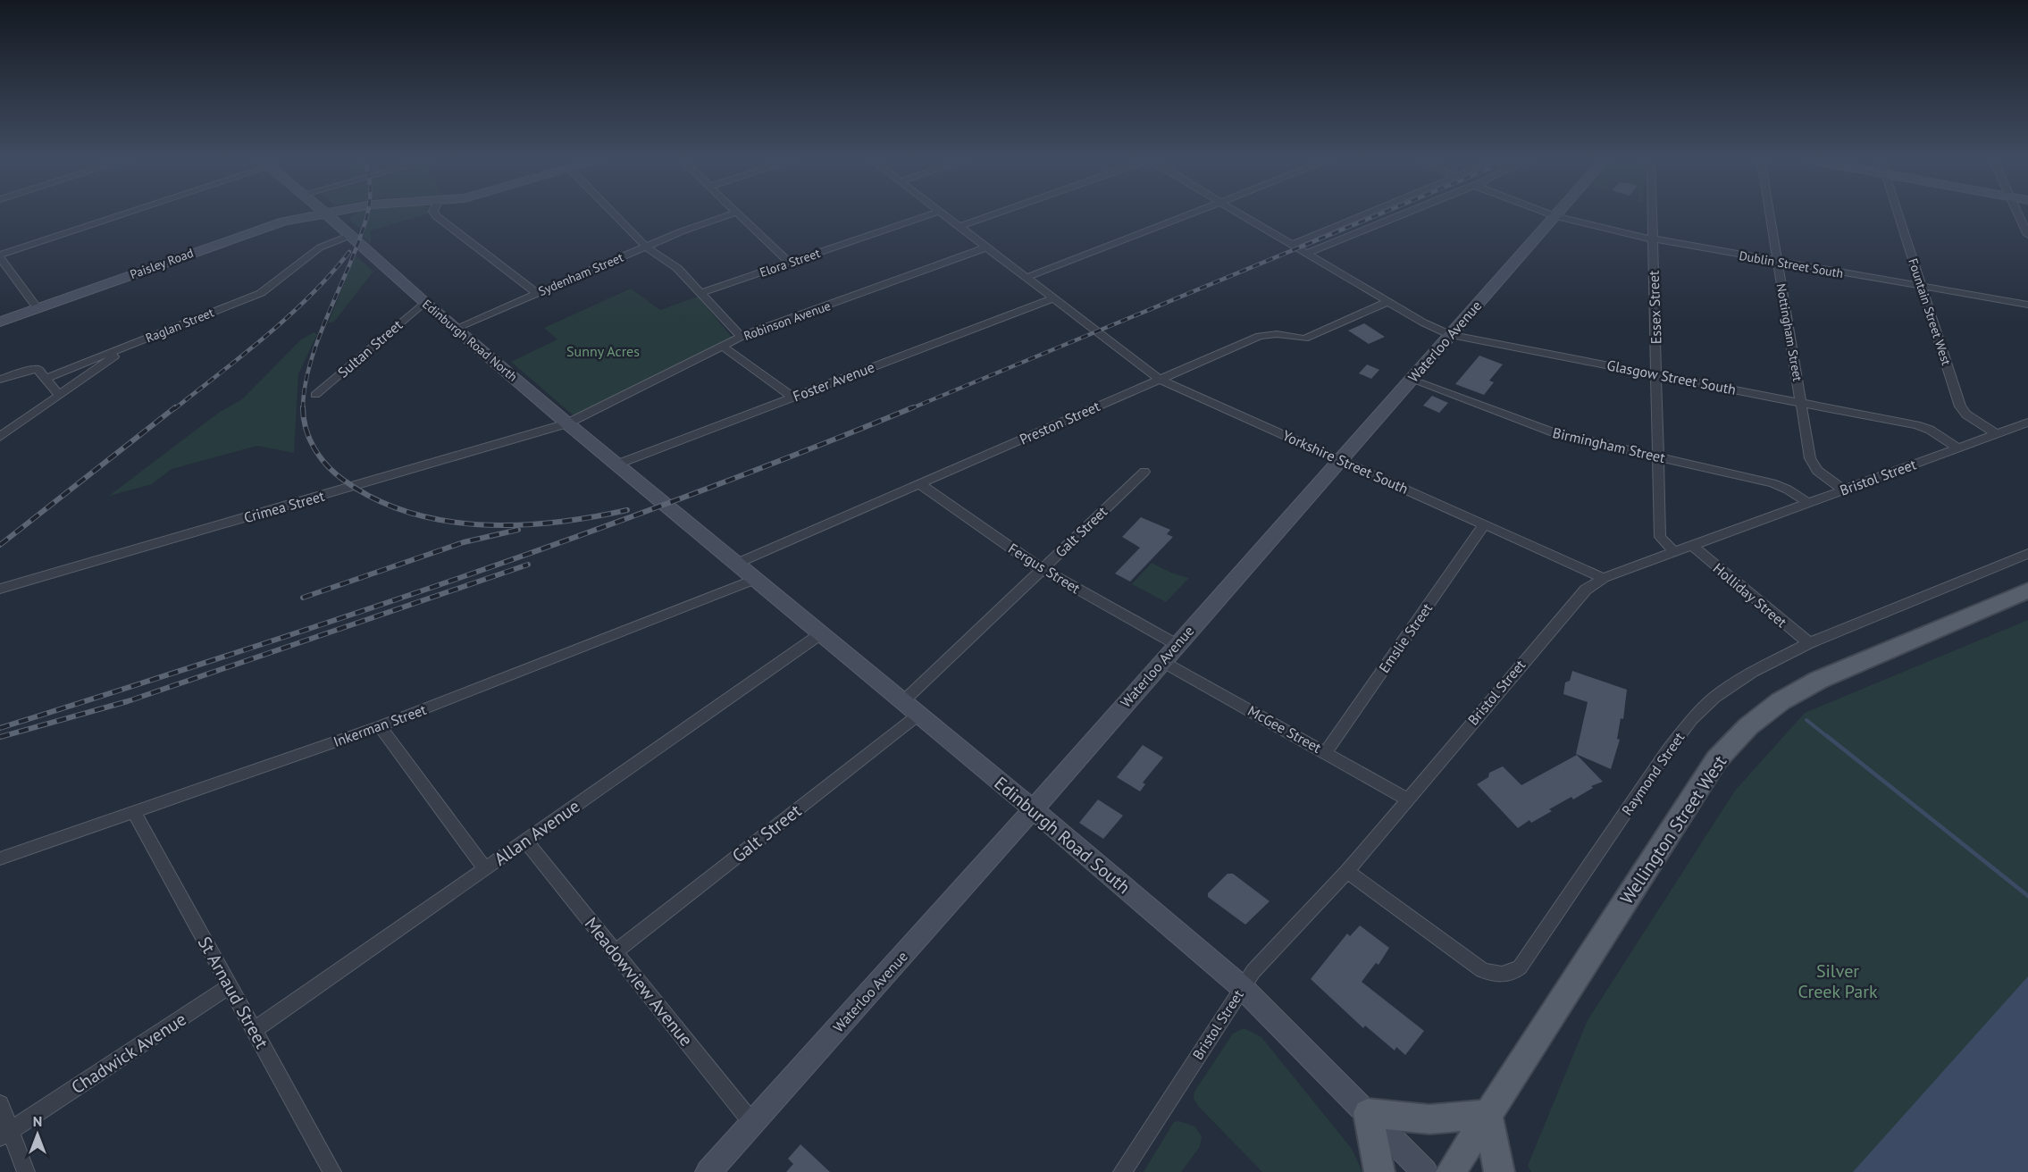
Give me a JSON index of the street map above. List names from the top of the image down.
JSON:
{
  "streets": {
    "main road": [
      "Paisley Road",
      "Edinburgh Road North",
      "Waterloo Avenue",
      "Wellington Street West",
      "Edinburgh Road South"
    ],
    "street": [
      "Elora Street",
      "Dublin Street South",
      "Sydenham Street",
      "Essex Street",
      "Fountain Street West",
      "Robinson Avenue",
      "Raglan Street",
      "Nottingham Street",
      "Sultan Street",
      "Glasgow Street South",
      "Foster Avenue",
      "Preston Street",
      "Birmingham Street",
      "Yorkshire Street South",
      "Bristol Street",
      "Crimea Street",
      "Galt Street",
      "Fergus Street",
      "Holliday Street",
      "Emslie Street",
      "Inkerman Street",
      "McGee Street",
      "Raymond Street",
      "Allan Avenue",
      "Meadowview Avenue",
      "St Arnaud Street",
      "Chadwick Avenue"
    ]
  },
  "crossings": [
    ["Dublin Street South", "Essex Street"],
    ["Dublin Street South", "Fountain Street West"],
    ["Dublin Street South", "Nottingham Street"],
    ["Dublin Street South", "Waterloo Avenue"],
    ["Sydenham Street", "Edinburgh Road North"],
    ["Essex Street", "Glasgow Street South"],
    ["Essex Street", "Birmingham Street"],
    ["Essex Street", "Bristol Street"],
    ["Fountain Street West", "Bristol Street"],
    ["Robinson Avenue", "Edinburgh Road North"],
    ["Robinson Avenue", "Yorkshire Street South"],
    ["Robinson Avenue", "Crimea Street"],
    ["Raglan Street", "Edinburgh Road North"],
    ["Nottingham Street", "Glasgow Street South"],
    ["Nottingham Street", "Bristol Street"],
    ["Edinburgh Road North", "Sultan Street"],
    ["Edinburgh Road North", "Foster Avenue"],
    ["Edinburgh Road North", "Crimea Street"],
    ["Edinburgh Road North", "Edinburgh Road South"],
    ["Waterloo Avenue", "Glasgow Street South"],
    ["Waterloo Avenue", "Birmingham Street"],
    ["Waterloo Avenue", "Yorkshire Street South"],
    ["Waterloo Avenue", "Fergus Street"],
    ["Waterloo Avenue", "McGee Street"],
    ["Waterloo Avenue", "Edinburgh Road South"],
    ["Waterloo Avenue", "Meadowview Avenue"],
    ["Glasgow Street South", "Preston Street"],
    ["Glasgow Street South", "Bristol Street"],
    ["Foster Avenue", "Yorkshire Street South"],
    ["Preston Street", "Yorkshire Street South"],
    ["Preston Street", "Fergus Street"],
    ["Preston Street", "Edinburgh Road South"],
    ["Birmingham Street", "Bristol Street"],
    ["Yorkshire Street South", "Bristol Street"],
    ["Yorkshire Street South", "Emslie Street"],
    ["Bristol Street", "Holliday Street"],
    ["Bristol Street", "McGee Street"],
    ["Bristol Street", "Raymond Street"],
    ["Bristol Street", "Edinburgh Road South"],
    ["Galt Street", "Fergus Street"],
    ["Galt Street", "Edinburgh Road South"],
    ["Galt Street", "Meadowview Avenue"],
    ["Holliday Street", "Raymond Street"],
    ["Emslie Street", "McGee Street"],
    ["Inkerman Street", "Edinburgh Road South"],
    ["Inkerman Street", "St Arnaud Street"],
    ["Allan Avenue", "Edinburgh Road South"],
    ["Allan Avenue", "Meadowview Avenue"],
    ["Allan Avenue", "St Arnaud Street"],
    ["St Arnaud Street", "Chadwick Avenue"]
  ],
  "parks": ["Sunny Acres", "Silver Creek Park"],
  "north": "top"
}
